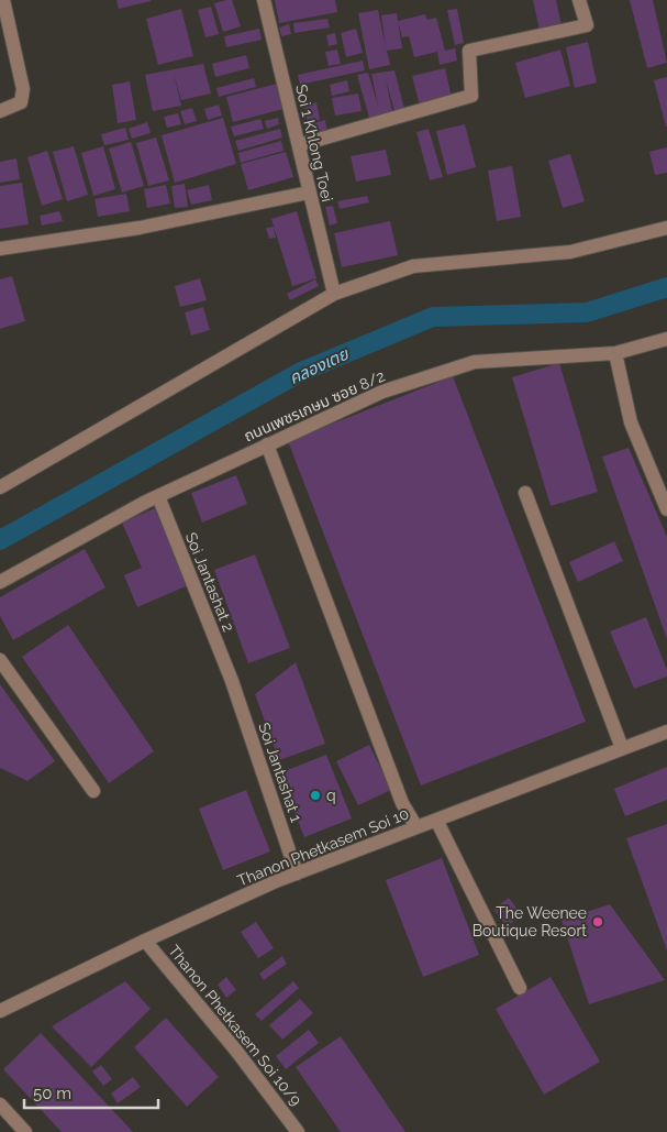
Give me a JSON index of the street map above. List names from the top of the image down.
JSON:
{
  "streets": {
    "street": [
      "Soi 1 Khlong Toei",
      "ถนนเพชรเกษม ซอย 8/2",
      "Soi Jantashat 2",
      "Soi Jantashat 1",
      "Thanon Phetkasem Soi 10",
      "Thanon Phetkasem Soi 10/9"
    ]
  },
  "crossings": [
    ["ถนนเพชรเกษม ซอย 8/2", "Soi Jantashat 2"],
    ["Soi Jantashat 2", "Soi Jantashat 1"],
    ["Soi Jantashat 1", "Thanon Phetkasem Soi 10"],
    ["Thanon Phetkasem Soi 10", "Thanon Phetkasem Soi 10/9"]
  ],
  "water": ["คลองเตย"],
  "places": ["q", "The Weenee Boutique Resort"],
  "scale_bar": "50 m"
}
